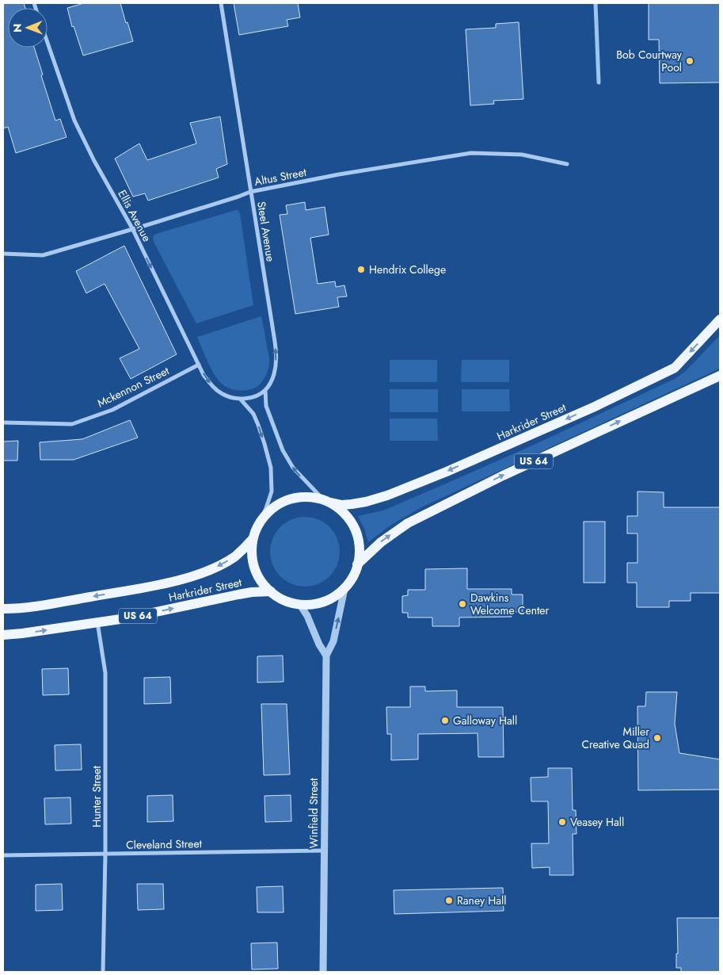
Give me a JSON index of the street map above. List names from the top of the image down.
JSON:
{
  "streets": {
    "main road": ["Harkrider Street", "US 64"],
    "street": [
      "Altus Street",
      "Ellis Avenue",
      "Steel Avenue",
      "Mckennon Street",
      "Hunter Street",
      "Winfield Street",
      "Cleveland Street"
    ]
  },
  "crossings": [
    ["Altus Street", "Ellis Avenue"],
    ["Altus Street", "Steel Avenue"],
    ["Ellis Avenue", "Mckennon Street"],
    ["Harkrider Street", "US 64"],
    ["Harkrider Street", "Hunter Street"],
    ["Harkrider Street", "Winfield Street"],
    ["US 64", "Winfield Street"],
    ["Hunter Street", "Cleveland Street"],
    ["Winfield Street", "Cleveland Street"]
  ],
  "one_way": ["Ellis Avenue", "Steel Avenue"],
  "places": [
    "Bob Courtway Pool",
    "Hendrix College",
    "Dawkins Welcome Center",
    "Galloway Hall",
    "Miller Creative Quad",
    "Veasey Hall",
    "Raney Hall"
  ],
  "north": "left"
}
